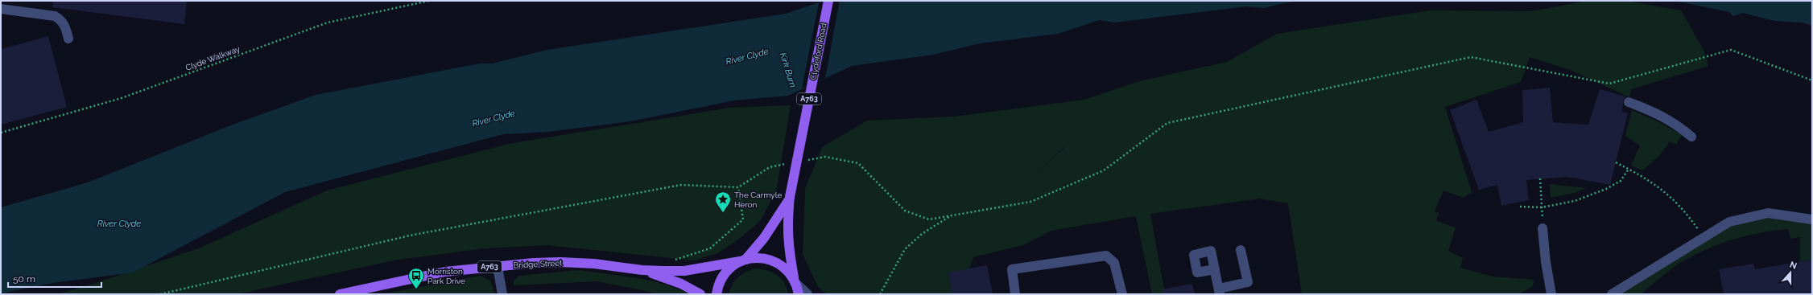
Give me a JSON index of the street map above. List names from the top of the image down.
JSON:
{
  "streets": {
    "main road": ["Clydeford Road", "A763", "Bridge Street"],
    "path": ["Clyde Walkway"]
  },
  "crossings": [
    ["Clydeford Road", "Bridge Street"]
  ],
  "water": ["River Clyde", "Kirk Burn"],
  "places": {
    "place": ["The Carmyle Heron"],
    "bus stop": ["Morriston Park Drive"]
  },
  "scale_bar": "50 m",
  "north": "top"
}
